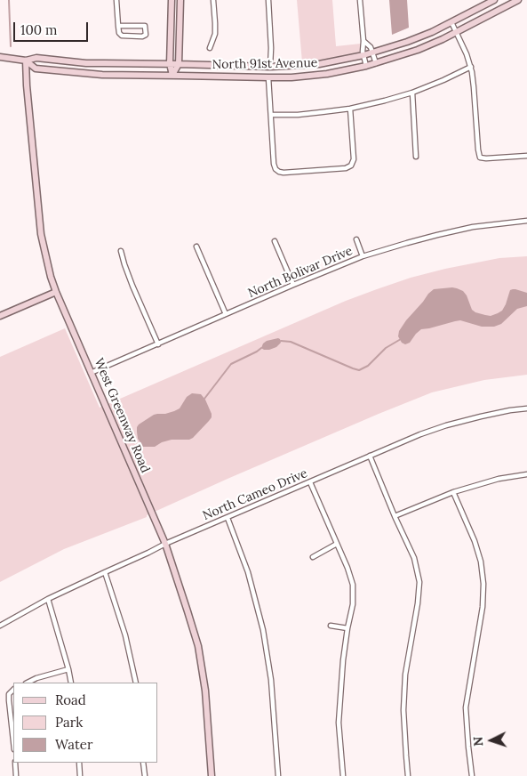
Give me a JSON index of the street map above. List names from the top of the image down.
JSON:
{
  "streets": {
    "main road": ["North 91st Avenue", "West Greenway Road"],
    "street": ["North Bolivar Drive", "North Cameo Drive"]
  },
  "crossings": [
    ["North 91st Avenue", "West Greenway Road"],
    ["North Bolivar Drive", "West Greenway Road"],
    ["West Greenway Road", "North Cameo Drive"]
  ],
  "legend": ["Road", "Park", "Water"],
  "scale_bar": "100 m",
  "north": "left"
}
